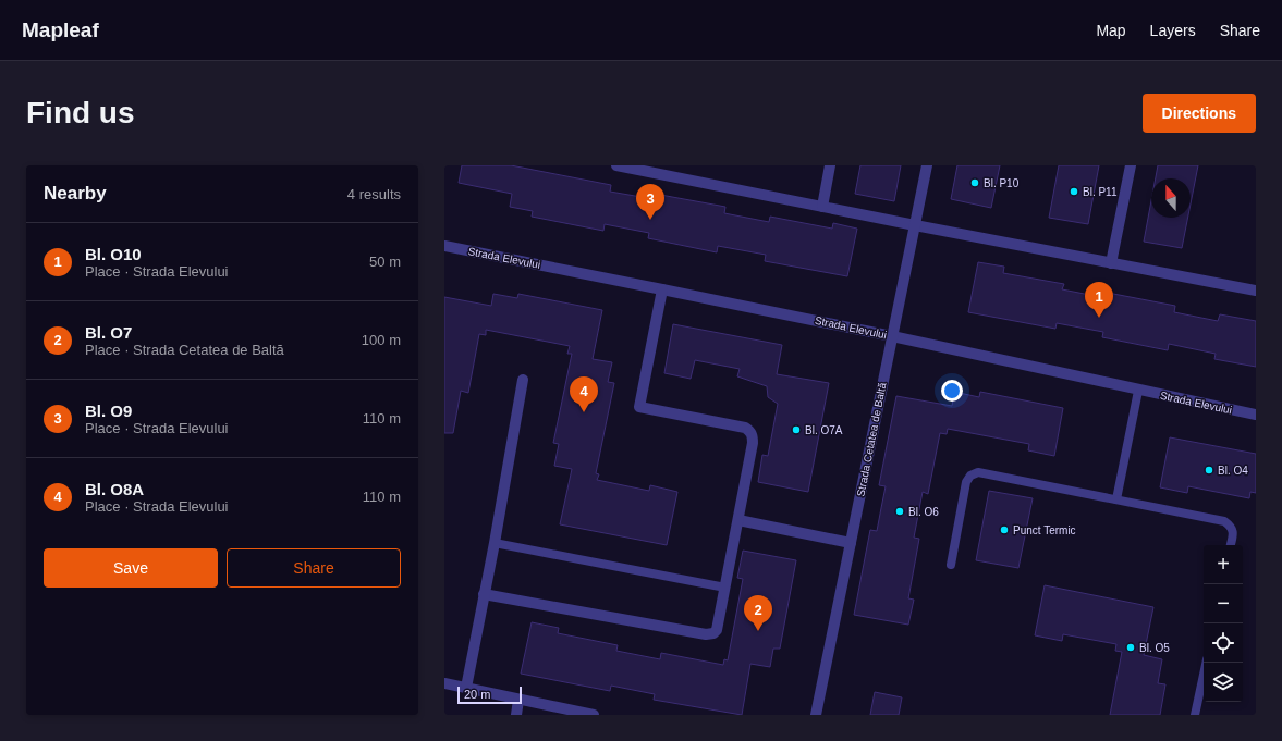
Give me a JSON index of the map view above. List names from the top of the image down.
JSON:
{
  "streets": {
    "street": ["Strada Elevului", "Strada Cetatea de Baltă"]
  },
  "crossings": [
    ["Strada Elevului", "Strada Cetatea de Baltă"]
  ],
  "places": [
    "Bl. P10",
    "Bl. P11",
    "Bl. O7A",
    "Bl. O4",
    "Bl. O6",
    "Punct Termic",
    "Bl. O5"
  ],
  "scale_bar": "20 m",
  "north": "top",
  "page": {
    "header": "Mapleaf",
    "nav": ["Map", "Layers", "Share"],
    "buttons": [
      "Directions",
      ["Save", "Share"]
    ],
    "title": "Find us",
    "heading": ["Nearby", "4 results"],
    "pins": [
      "3",
      "1",
      "4",
      "2"
    ],
    "list": [
      {
        "mark": "1",
        "name": "Bl. O10",
        "note": "Place · Strada Elevului",
        "value": "50 m"
      },
      {
        "mark": "2",
        "name": "Bl. O7",
        "note": "Place · Strada Cetatea de Baltă",
        "value": "100 m"
      },
      {
        "mark": "3",
        "name": "Bl. O9",
        "note": "Place · Strada Elevului",
        "value": "110 m"
      },
      {
        "mark": "4",
        "name": "Bl. O8A",
        "note": "Place · Strada Elevului",
        "value": "110 m"
      }
    ],
    "map_buttons": ["+", "−"],
    "scale": "20 m"
  }
}
